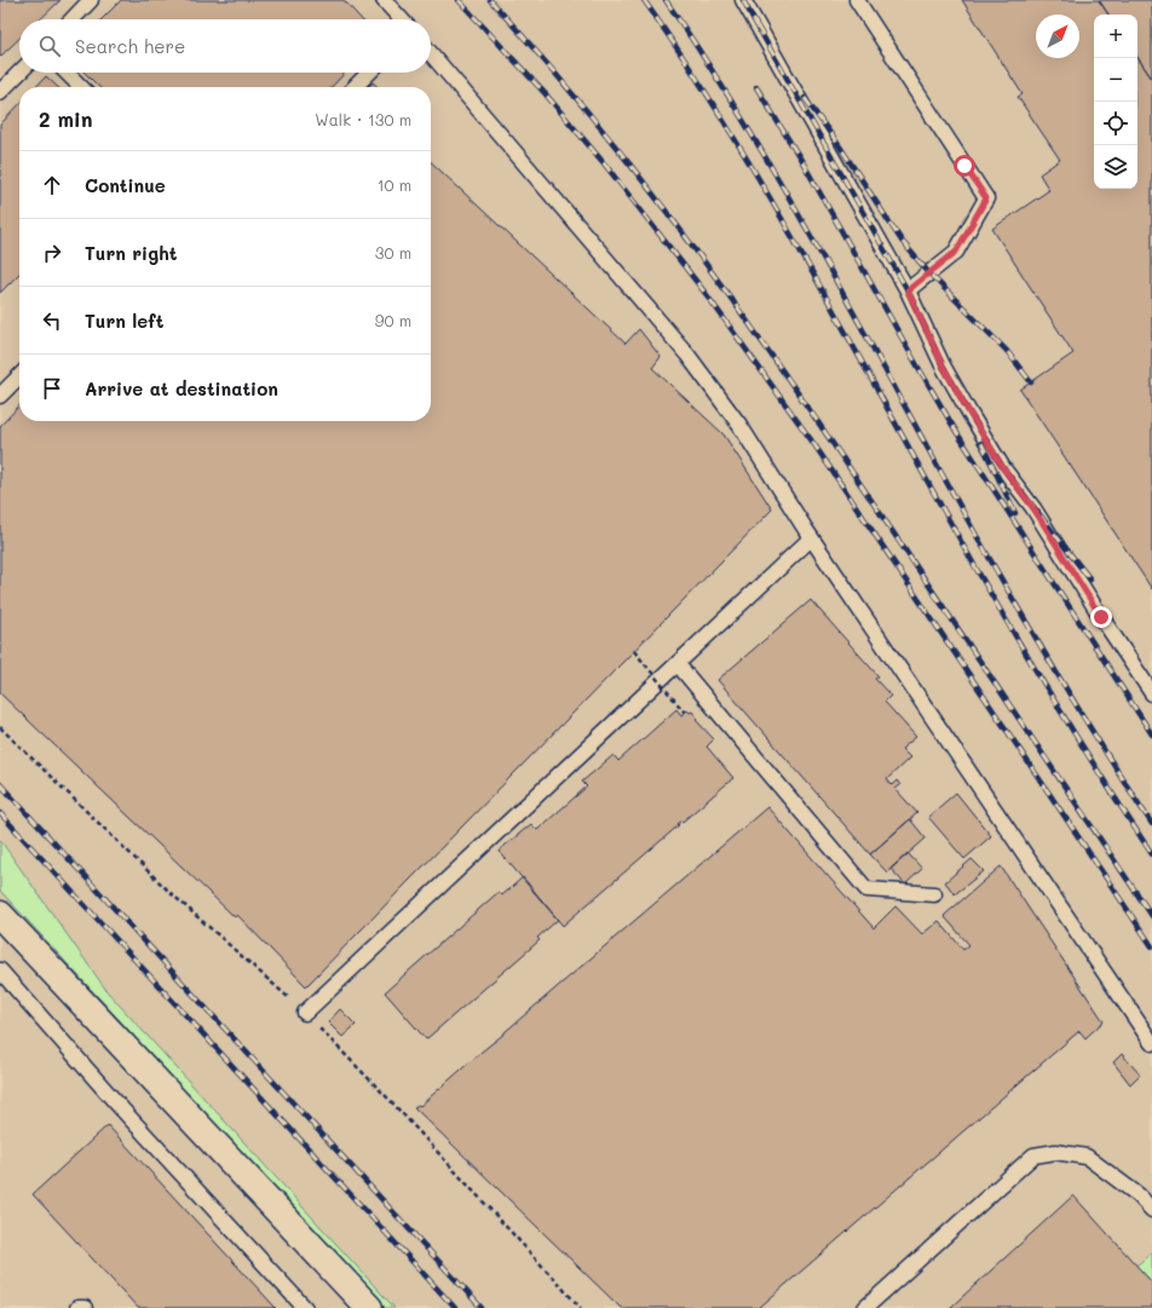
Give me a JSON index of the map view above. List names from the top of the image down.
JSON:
{
  "north": "top right",
  "page": {
    "map_buttons": ["+", "−"],
    "search": "Search here",
    "heading": ["2 min", "Walk · 130 m"],
    "list": [
      ["Continue", "10 m"],
      ["Turn right", "30 m"],
      ["Turn left", "90 m"],
      "Arrive at destination"
    ]
  }
}
